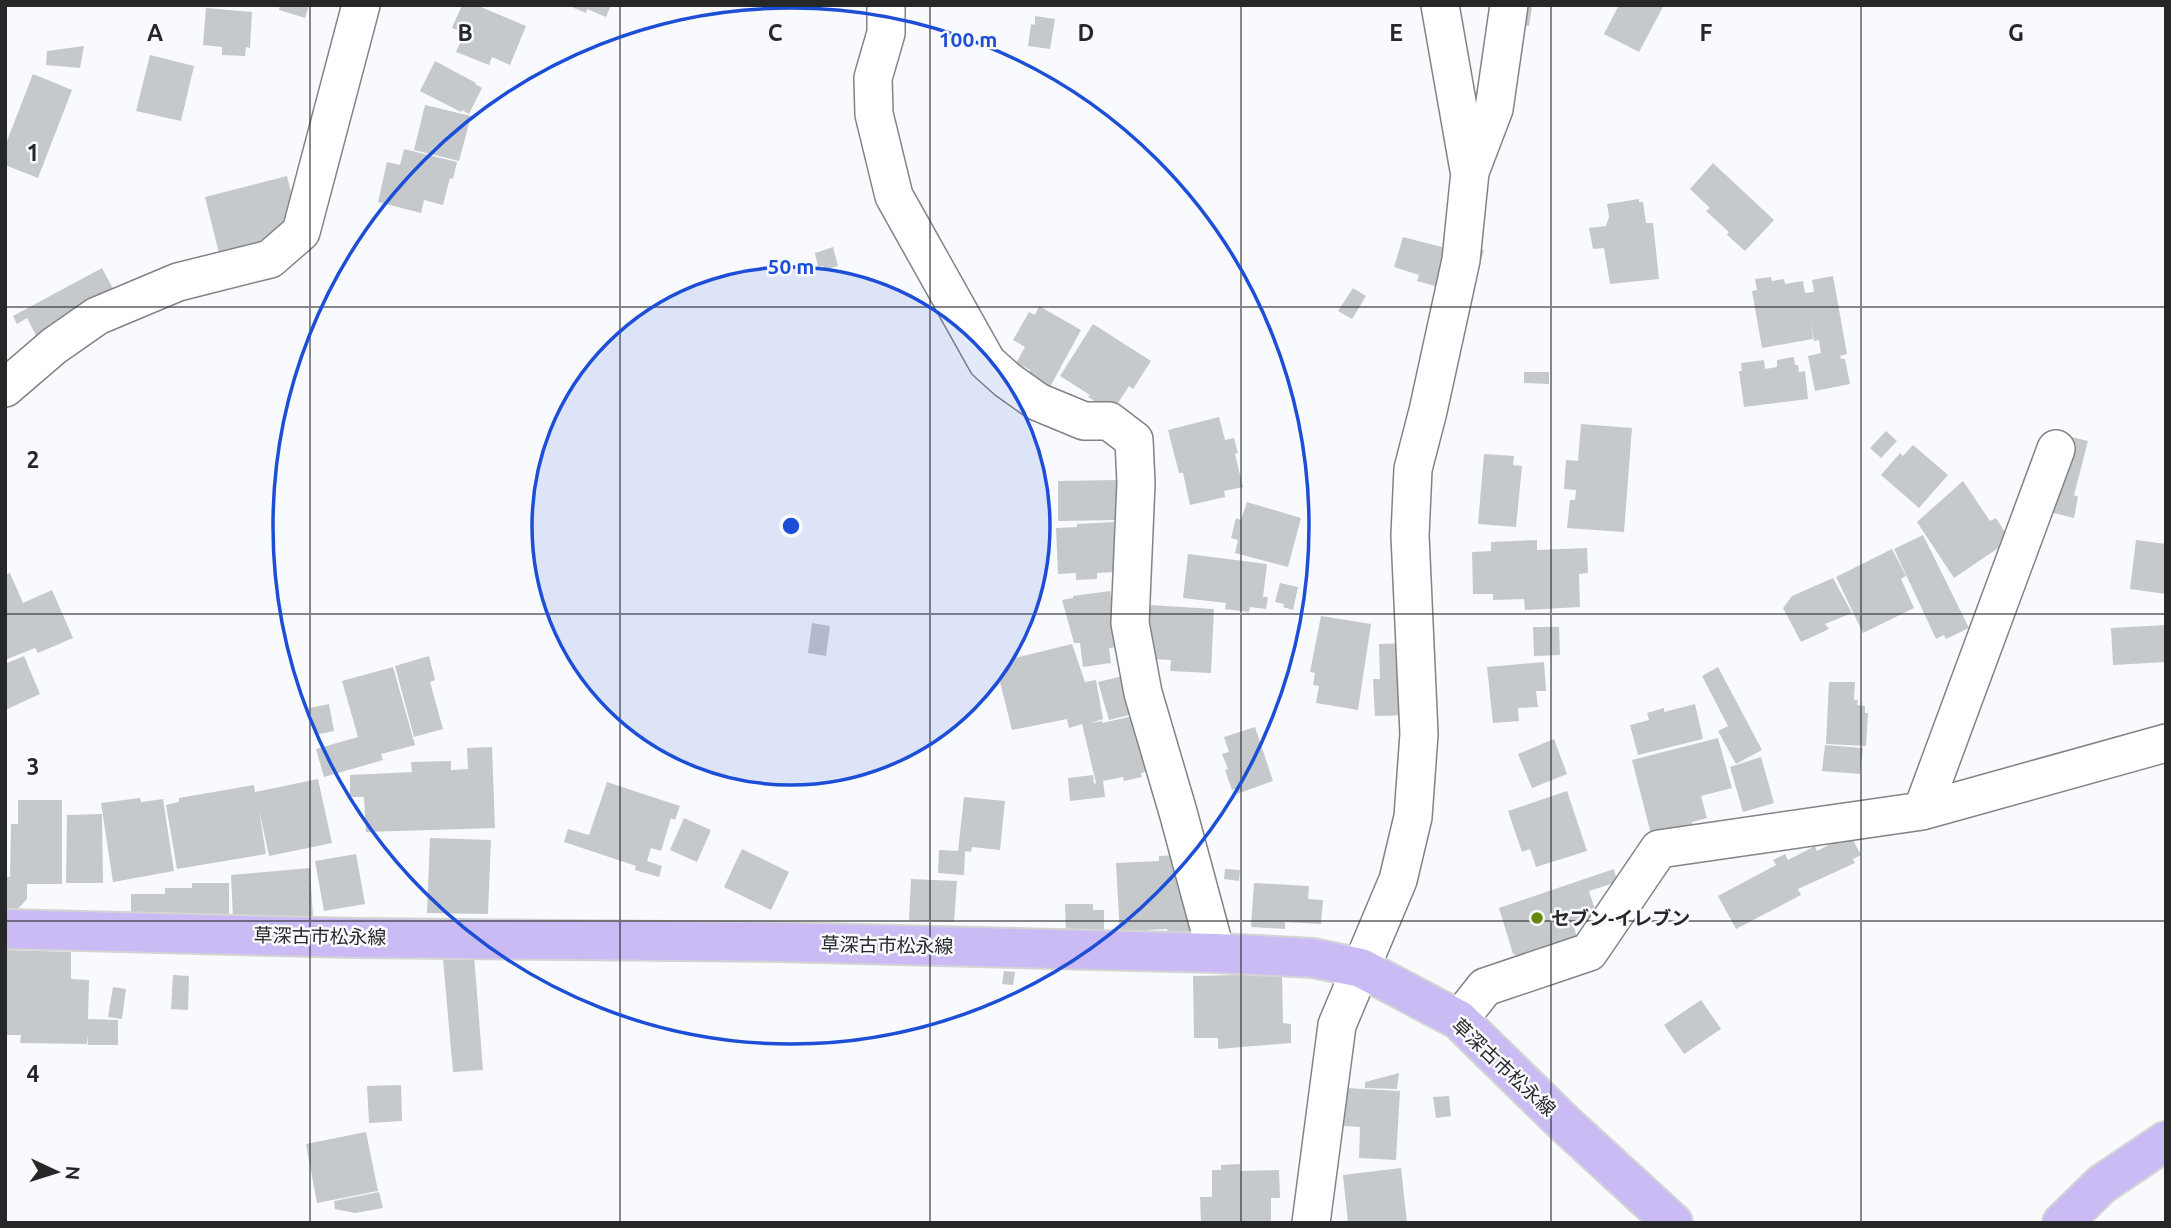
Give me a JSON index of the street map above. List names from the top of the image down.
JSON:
{
  "streets": {
    "main road": ["草深古市松永線"]
  },
  "places": ["セブン-イレブン"],
  "north": "right",
  "grid": {
    "columns": [
      "A",
      "B",
      "C",
      "D",
      "E",
      "F",
      "G"
    ],
    "rows": [
      "1",
      "2",
      "3",
      "4"
    ]
  },
  "rings": ["100 m", "50 m"]
}
